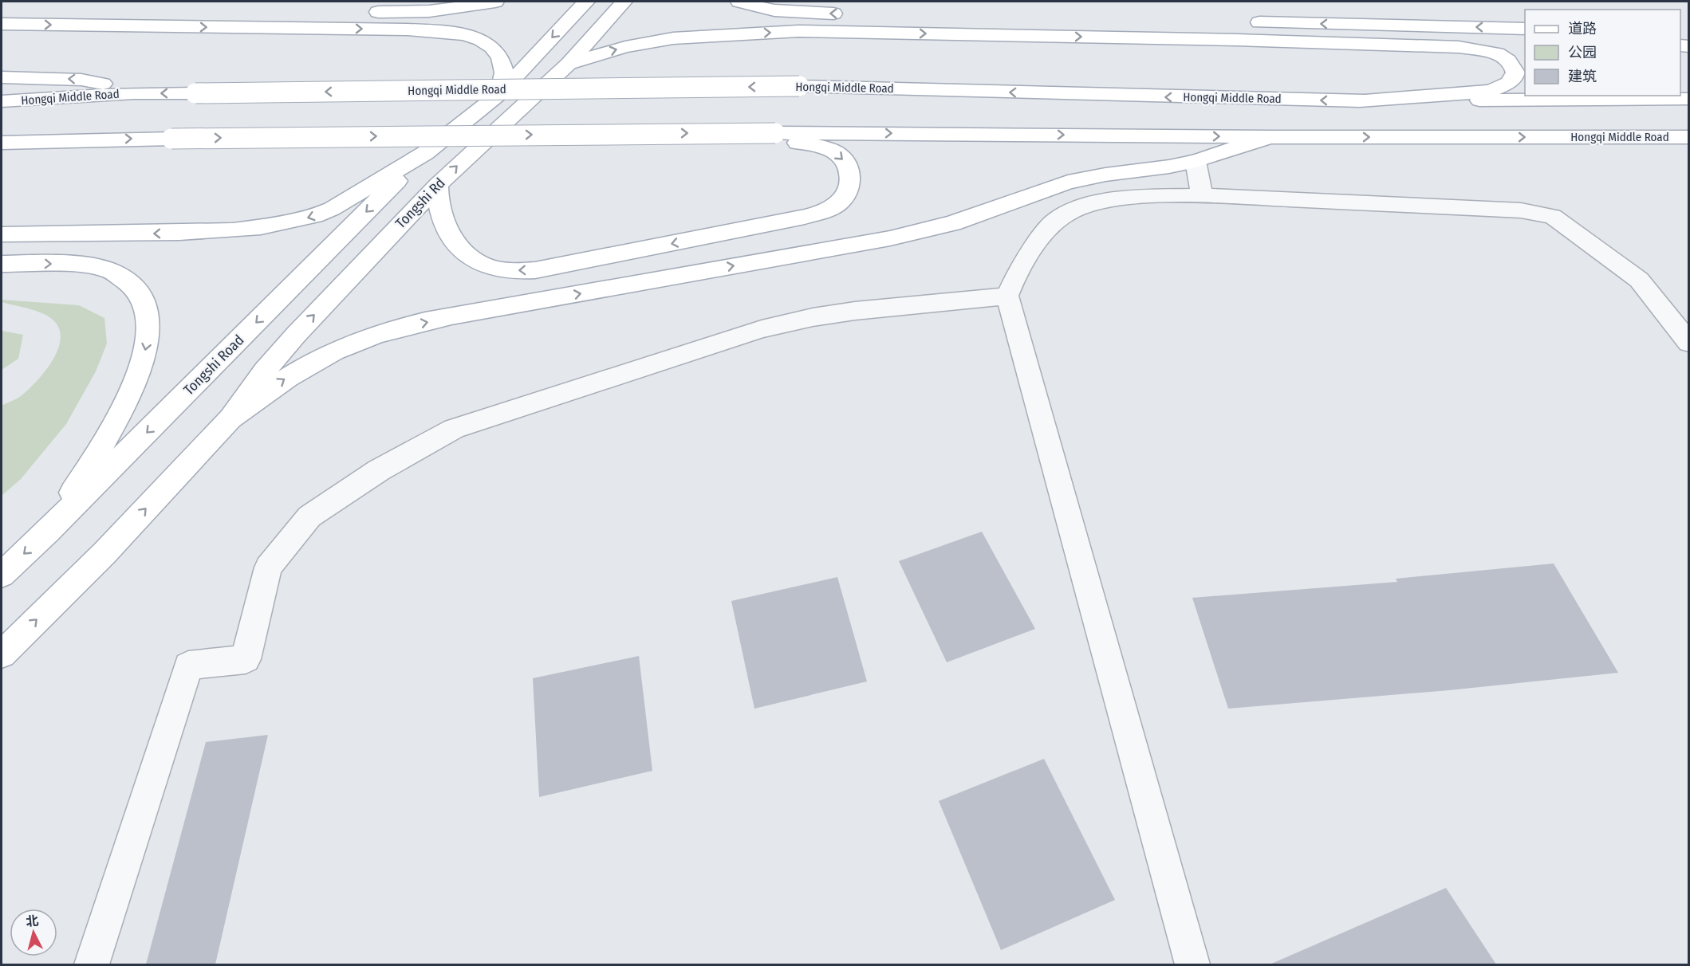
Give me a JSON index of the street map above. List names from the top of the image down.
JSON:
{
  "streets": {
    "main road": ["Hongqi Middle Road", "Tongshi Rd", "Tongshi Road"]
  },
  "legend": ["道路", "公园", "建筑"],
  "north": "top"
}
